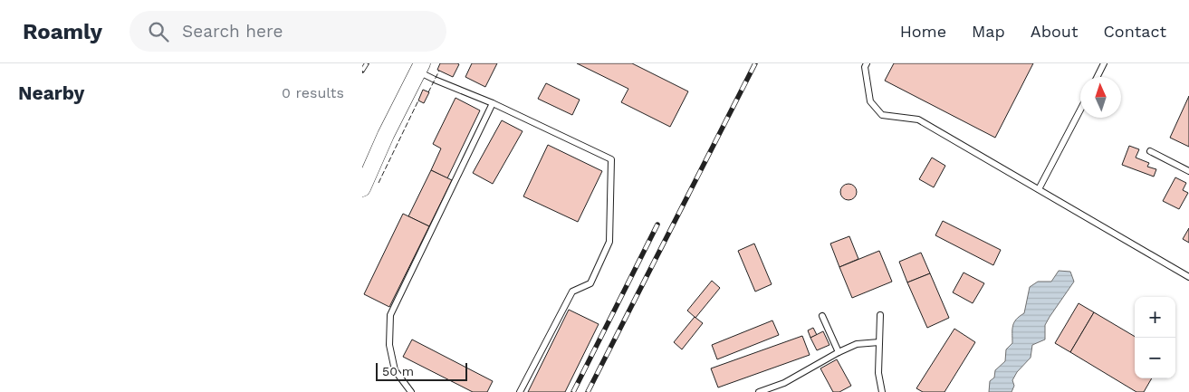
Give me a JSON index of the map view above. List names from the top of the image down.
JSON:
{
  "scale_bar": "50 m",
  "north": "top",
  "page": {
    "header": "Roamly",
    "search": "Search here",
    "nav": [
      "Home",
      "Map",
      "About",
      "Contact"
    ],
    "heading": ["Nearby", "0 results"],
    "map_buttons": ["+", "−"],
    "scale": "50 m"
  }
}
